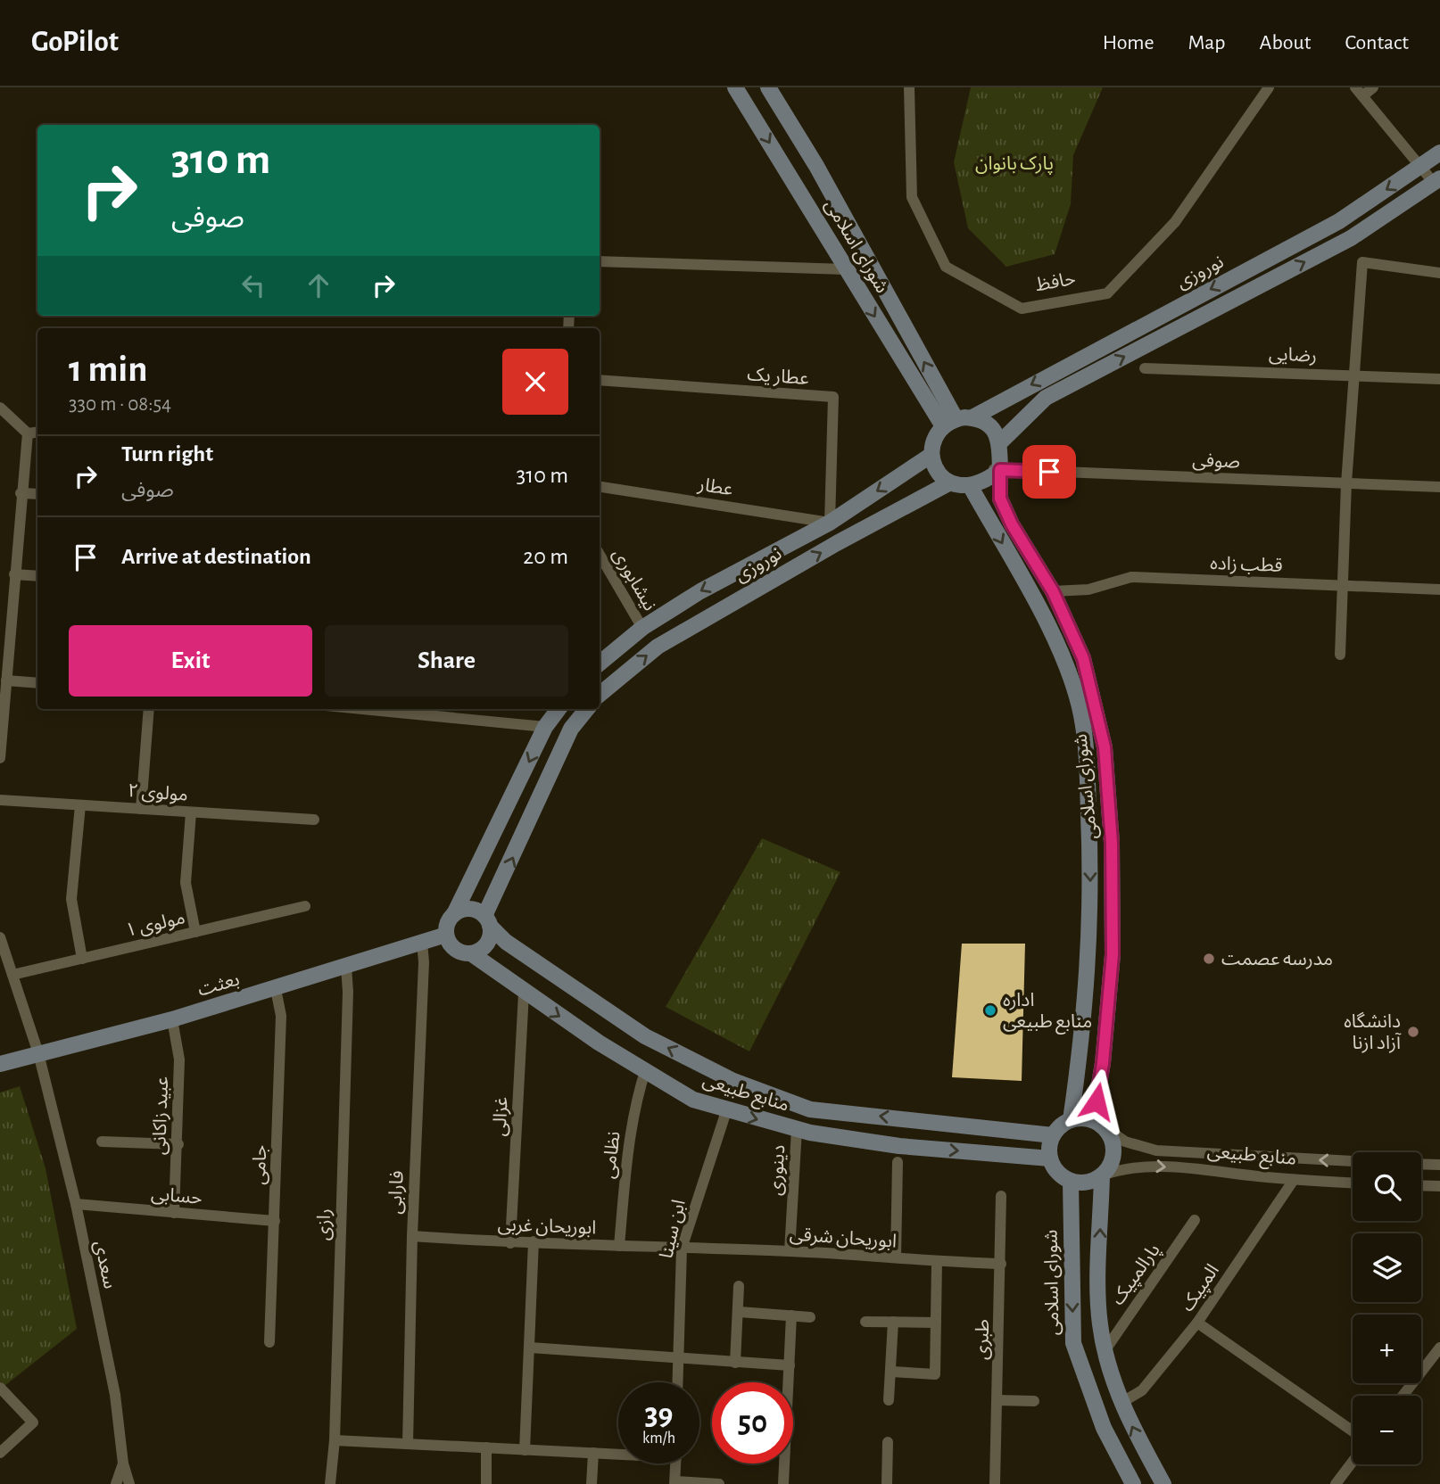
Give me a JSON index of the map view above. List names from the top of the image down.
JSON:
{
  "streets": {
    "street": [
      "شورای اسلامی",
      "نوروزی",
      "حافظ",
      "رضایی",
      "عطار یک",
      "صوفی",
      "عطار",
      "قطب زاده",
      "نیشابوری",
      "مولوی ۲",
      "مولوی ۱",
      "بعثت",
      "منابع طبیعی",
      "عبید زاکانی",
      "غزالی",
      "نظامی",
      "جامی",
      "دینوری",
      "فارابی",
      "حسابی",
      "رازی",
      "ابوریحان غربی",
      "ابن سینا",
      "ابوریحان شرقی",
      "سعدی",
      "پارالمپیک",
      "المپیک",
      "طبری"
    ]
  },
  "crossings": [
    ["شورای اسلامی", "نوروزی"],
    ["شورای اسلامی", "صوفی"],
    ["شورای اسلامی", "قطب زاده"],
    ["شورای اسلامی", "منابع طبیعی"],
    ["نوروزی", "عطار یک"],
    ["نوروزی", "صوفی"],
    ["نوروزی", "عطار"],
    ["نوروزی", "نیشابوری"],
    ["عطار یک", "عطار"],
    ["مولوی ۱", "سعدی"],
    ["بعثت", "منابع طبیعی"],
    ["بعثت", "عبید زاکانی"],
    ["بعثت", "جامی"],
    ["بعثت", "فارابی"],
    ["بعثت", "رازی"],
    ["بعثت", "سعدی"],
    ["منابع طبیعی", "غزالی"],
    ["منابع طبیعی", "نظامی"],
    ["منابع طبیعی", "دینوری"],
    ["منابع طبیعی", "ابن سینا"],
    ["منابع طبیعی", "المپیک"],
    ["عبید زاکانی", "حسابی"],
    ["غزالی", "ابوریحان غربی"],
    ["نظامی", "ابوریحان غربی"],
    ["جامی", "حسابی"],
    ["دینوری", "ابوریحان شرقی"],
    ["فارابی", "ابوریحان غربی"],
    ["حسابی", "سعدی"],
    ["ابوریحان غربی", "ابن سینا"],
    ["ابوریحان غربی", "ابوریحان شرقی"],
    ["ابن سینا", "ابوریحان شرقی"],
    ["ابوریحان شرقی", "طبری"]
  ],
  "parks": ["پارک بانوان"],
  "places": ["مدرسه عصمت", "اداره منابع طبیعی", "دانشگاه آزاد ازنا"],
  "page": {
    "header": "GoPilot",
    "nav": [
      "Home",
      "Map",
      "About",
      "Contact"
    ],
    "turn": ["310 m", "صوفی"],
    "heading": ["1 min", "330 m · 08:54"],
    "list": [
      {
        "name": "Turn right",
        "note": "صوفی",
        "value": "310 m"
      },
      {
        "name": "Arrive at destination",
        "value": "20 m"
      }
    ],
    "buttons": ["Exit", "Share"],
    "map_buttons": ["+", "−"],
    "speed": "39 km/h",
    "limit": "50"
  }
}
